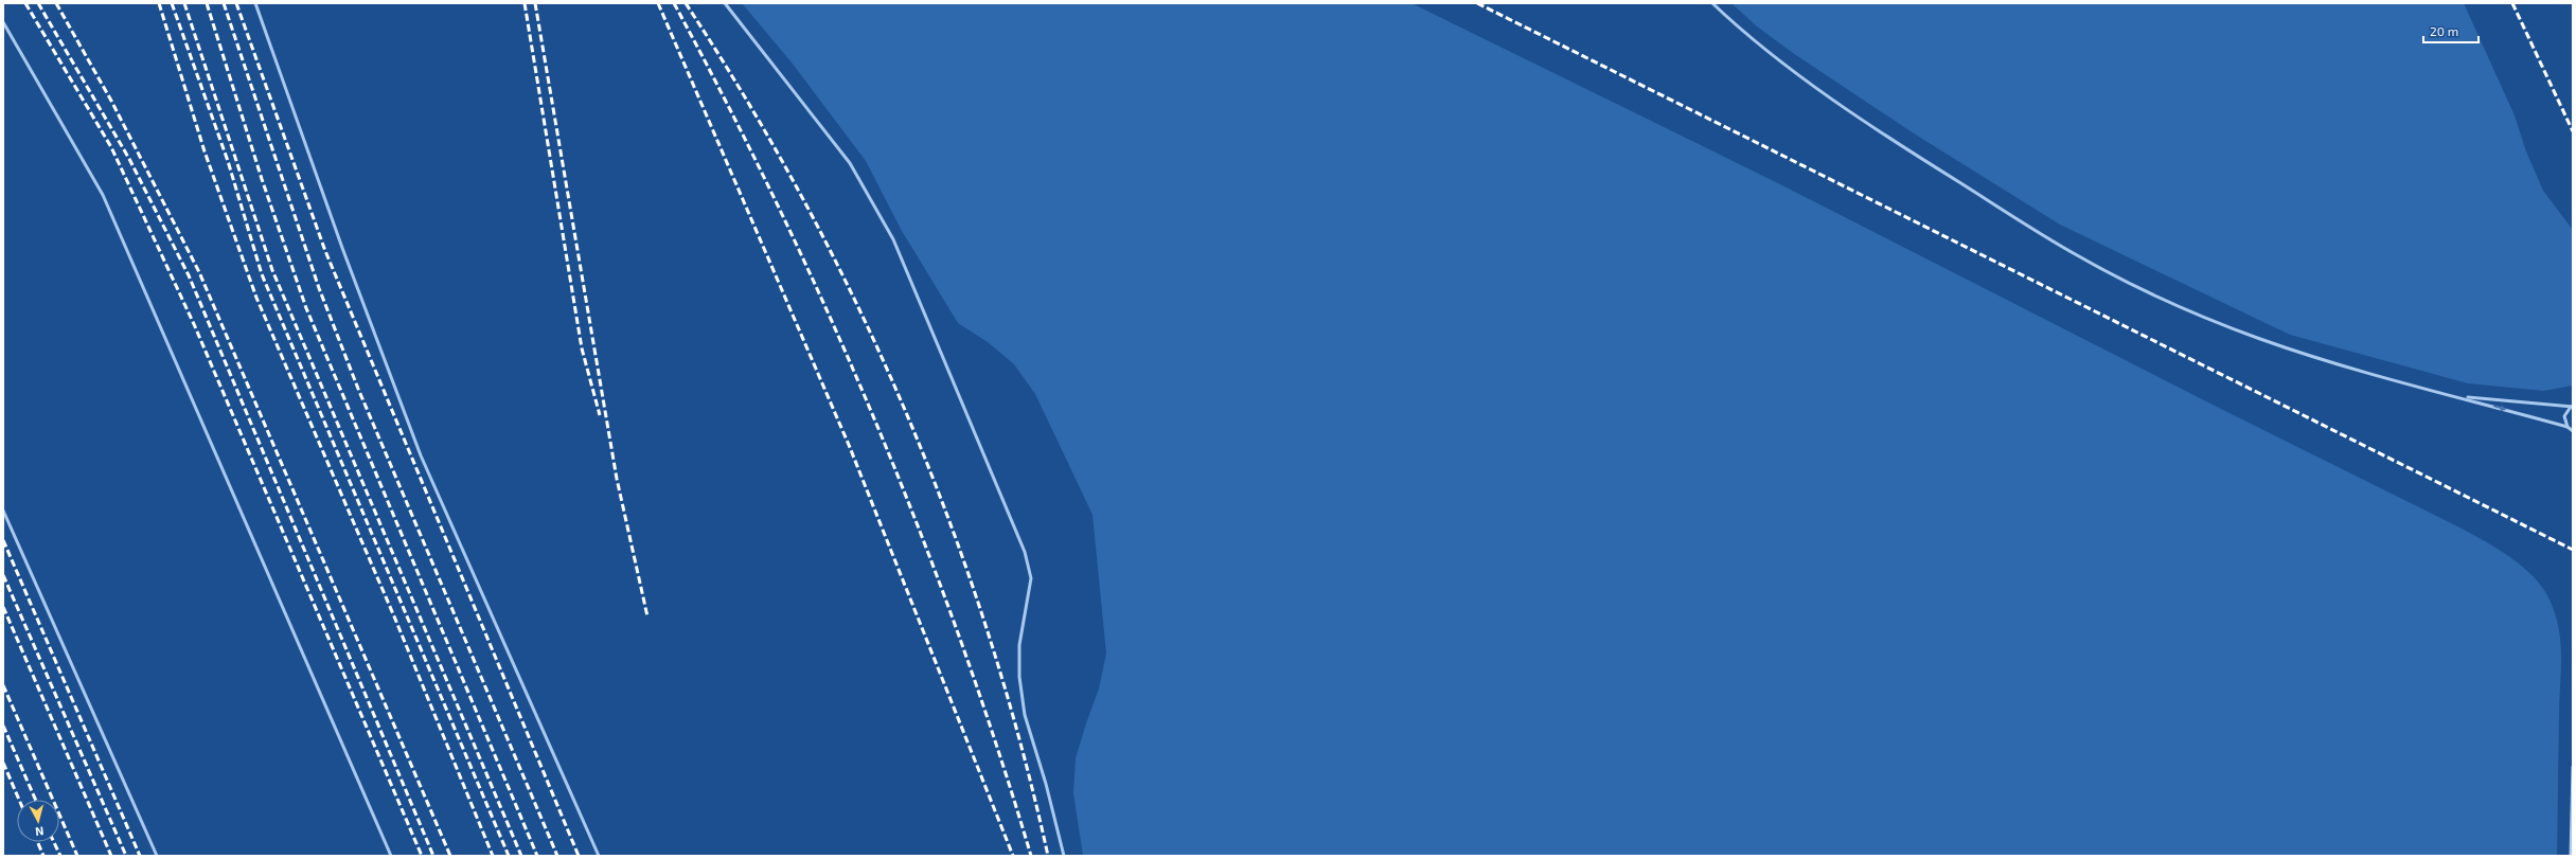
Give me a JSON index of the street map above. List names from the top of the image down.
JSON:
{
  "scale_bar": "20 m",
  "north": "bottom"
}
